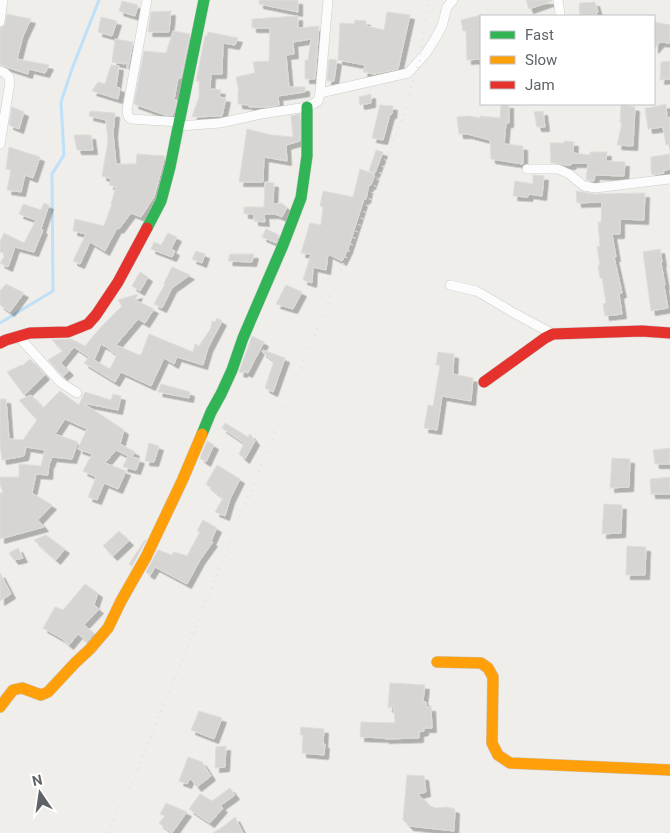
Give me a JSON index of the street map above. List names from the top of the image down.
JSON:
{
  "legend": ["Fast", "Slow", "Jam"],
  "north": "top"
}
